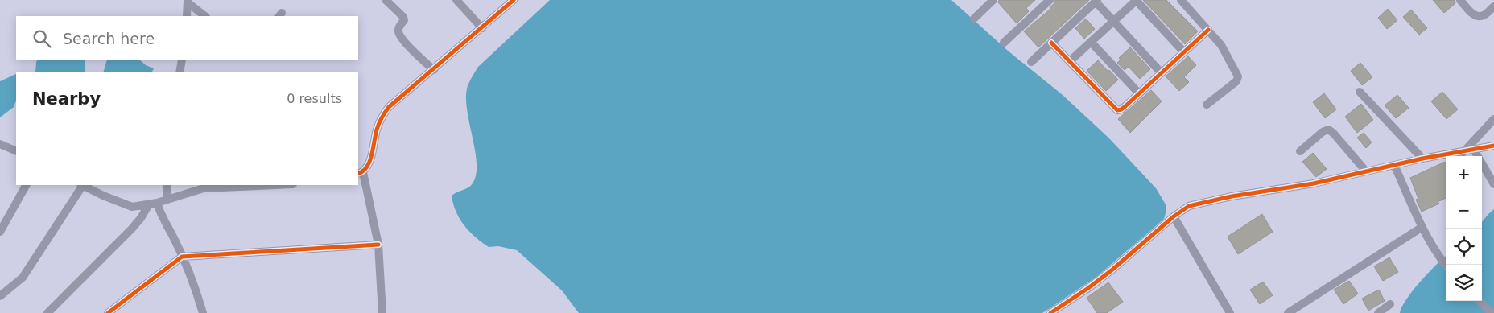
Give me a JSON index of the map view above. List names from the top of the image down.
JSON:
{
  "page": {
    "search": "Search here",
    "heading": ["Nearby", "0 results"],
    "map_buttons": ["+", "−"]
  }
}
